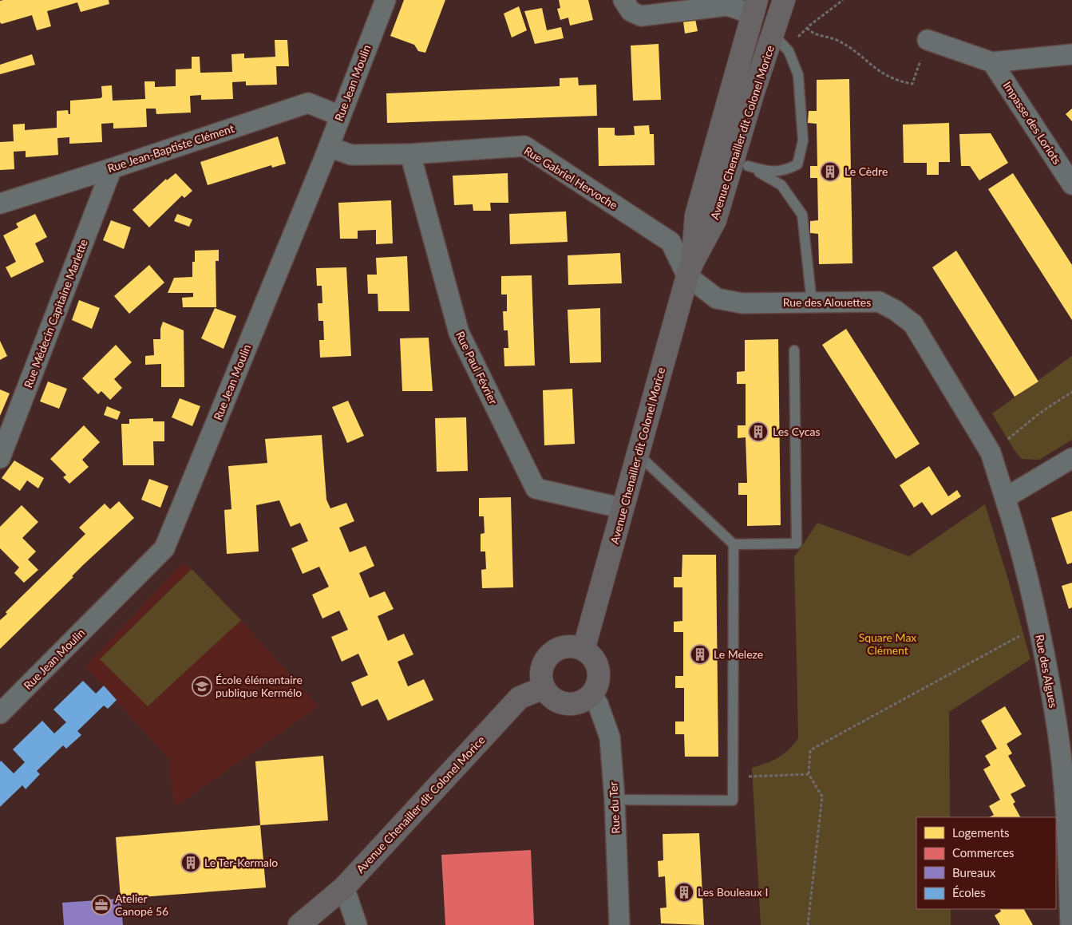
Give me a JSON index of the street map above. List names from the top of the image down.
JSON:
{
  "streets": {
    "street": [
      "Rue Jean Moulin",
      "Impasse des Loriots",
      "Avenue Chenailler dit Colonel Morice",
      "Rue Jean-Baptiste Clément",
      "Rue Gabriel Hervoche",
      "Rue des Alouettes",
      "Rue Médecin Capitaine Marlette",
      "Rue Paul Février",
      "Rue des Algues",
      "Rue du Ter"
    ]
  },
  "crossings": [
    ["Rue Jean Moulin", "Rue Jean-Baptiste Clément"],
    ["Rue Jean Moulin", "Rue Gabriel Hervoche"],
    ["Avenue Chenailler dit Colonel Morice", "Rue Gabriel Hervoche"],
    ["Avenue Chenailler dit Colonel Morice", "Rue des Alouettes"],
    ["Avenue Chenailler dit Colonel Morice", "Rue Paul Février"],
    ["Avenue Chenailler dit Colonel Morice", "Rue du Ter"],
    ["Rue Jean-Baptiste Clément", "Rue Médecin Capitaine Marlette"],
    ["Rue Gabriel Hervoche", "Rue des Alouettes"],
    ["Rue Gabriel Hervoche", "Rue Paul Février"],
    ["Rue des Alouettes", "Rue des Algues"]
  ],
  "parks": ["Square Max Clément"],
  "places": {
    "building": [
      "Le Cèdre",
      "Les Cycas",
      "Le Meleze",
      "Le Ter-Kermalo",
      "Les Bouleaux I"
    ],
    "school or university": ["École élémentaire publique Kermélo"],
    "office": ["Atelier Canopé 56"]
  },
  "legend": [
    "Logements",
    "Commerces",
    "Bureaux",
    "Écoles"
  ]
}
